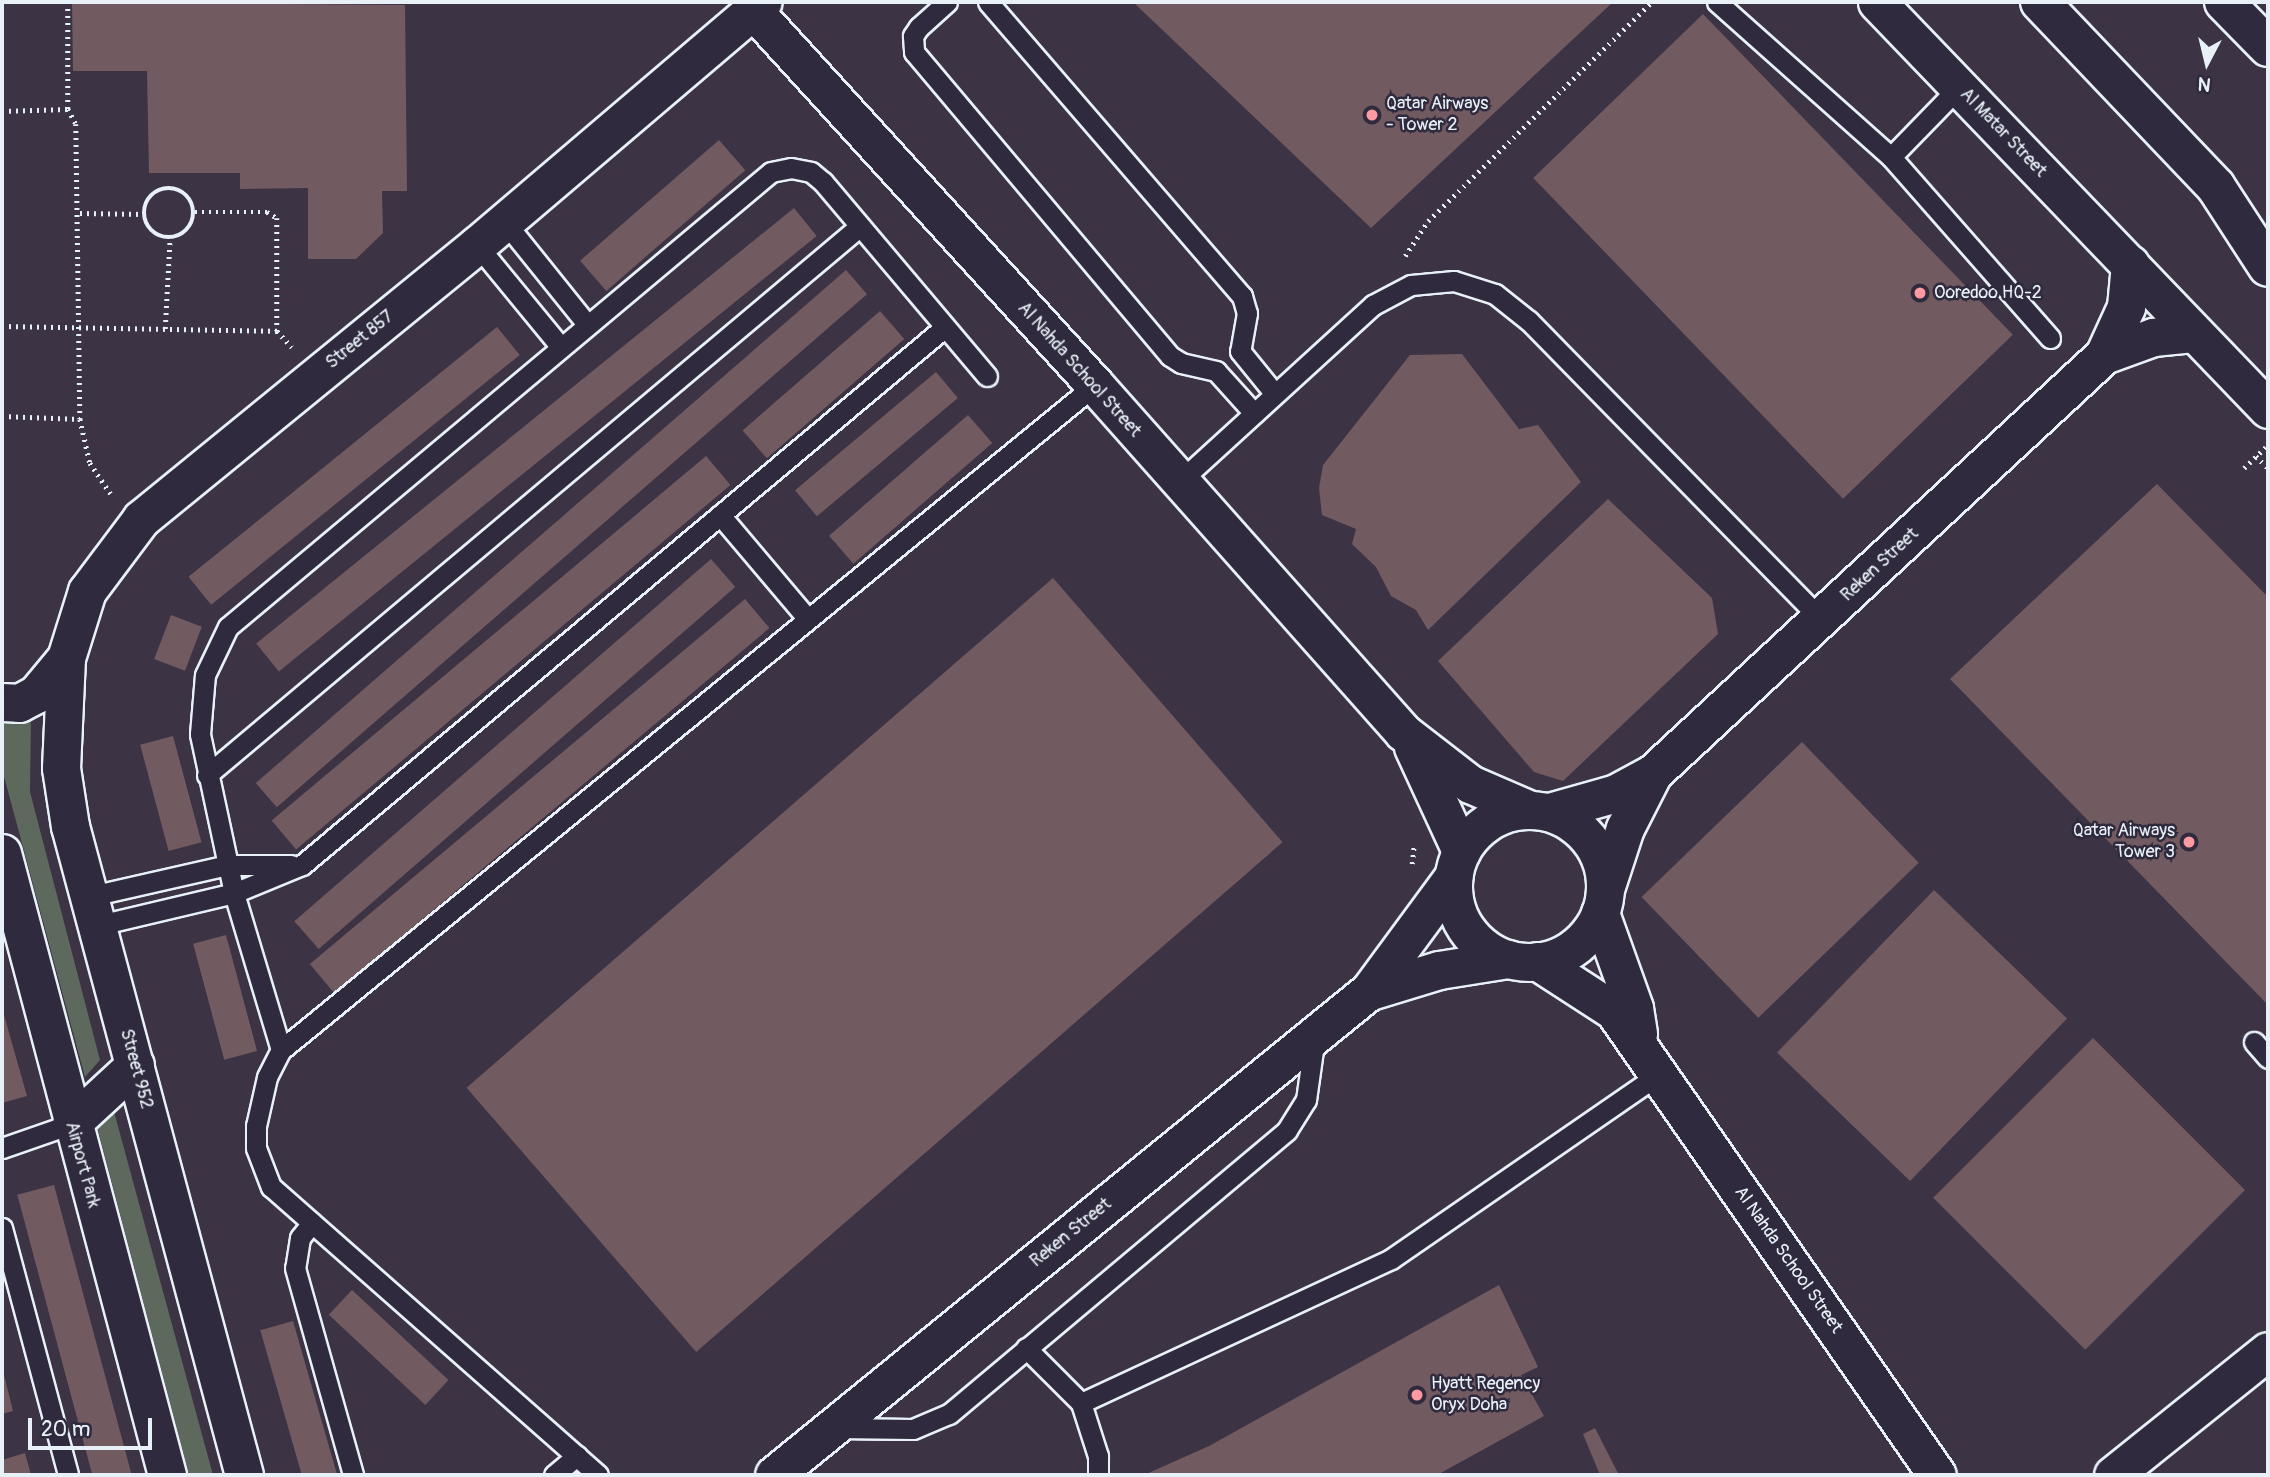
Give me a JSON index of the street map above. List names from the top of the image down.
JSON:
{
  "streets": {
    "street": [
      "Al Matar Street",
      "Street 857",
      "Al Nahda School Street",
      "Reken Street",
      "Street 952",
      "Airport Park"
    ]
  },
  "crossings": [
    ["Street 857", "Al Nahda School Street"],
    ["Street 857", "Street 952"],
    ["Al Nahda School Street", "Reken Street"]
  ],
  "places": [
    "Qatar Airways - Tower 2",
    "Ooredoo HQ-2",
    "Qatar Airways Tower 3",
    "Hyatt Regency Oryx Doha"
  ],
  "scale_bar": "20 m",
  "north": "bottom"
}
